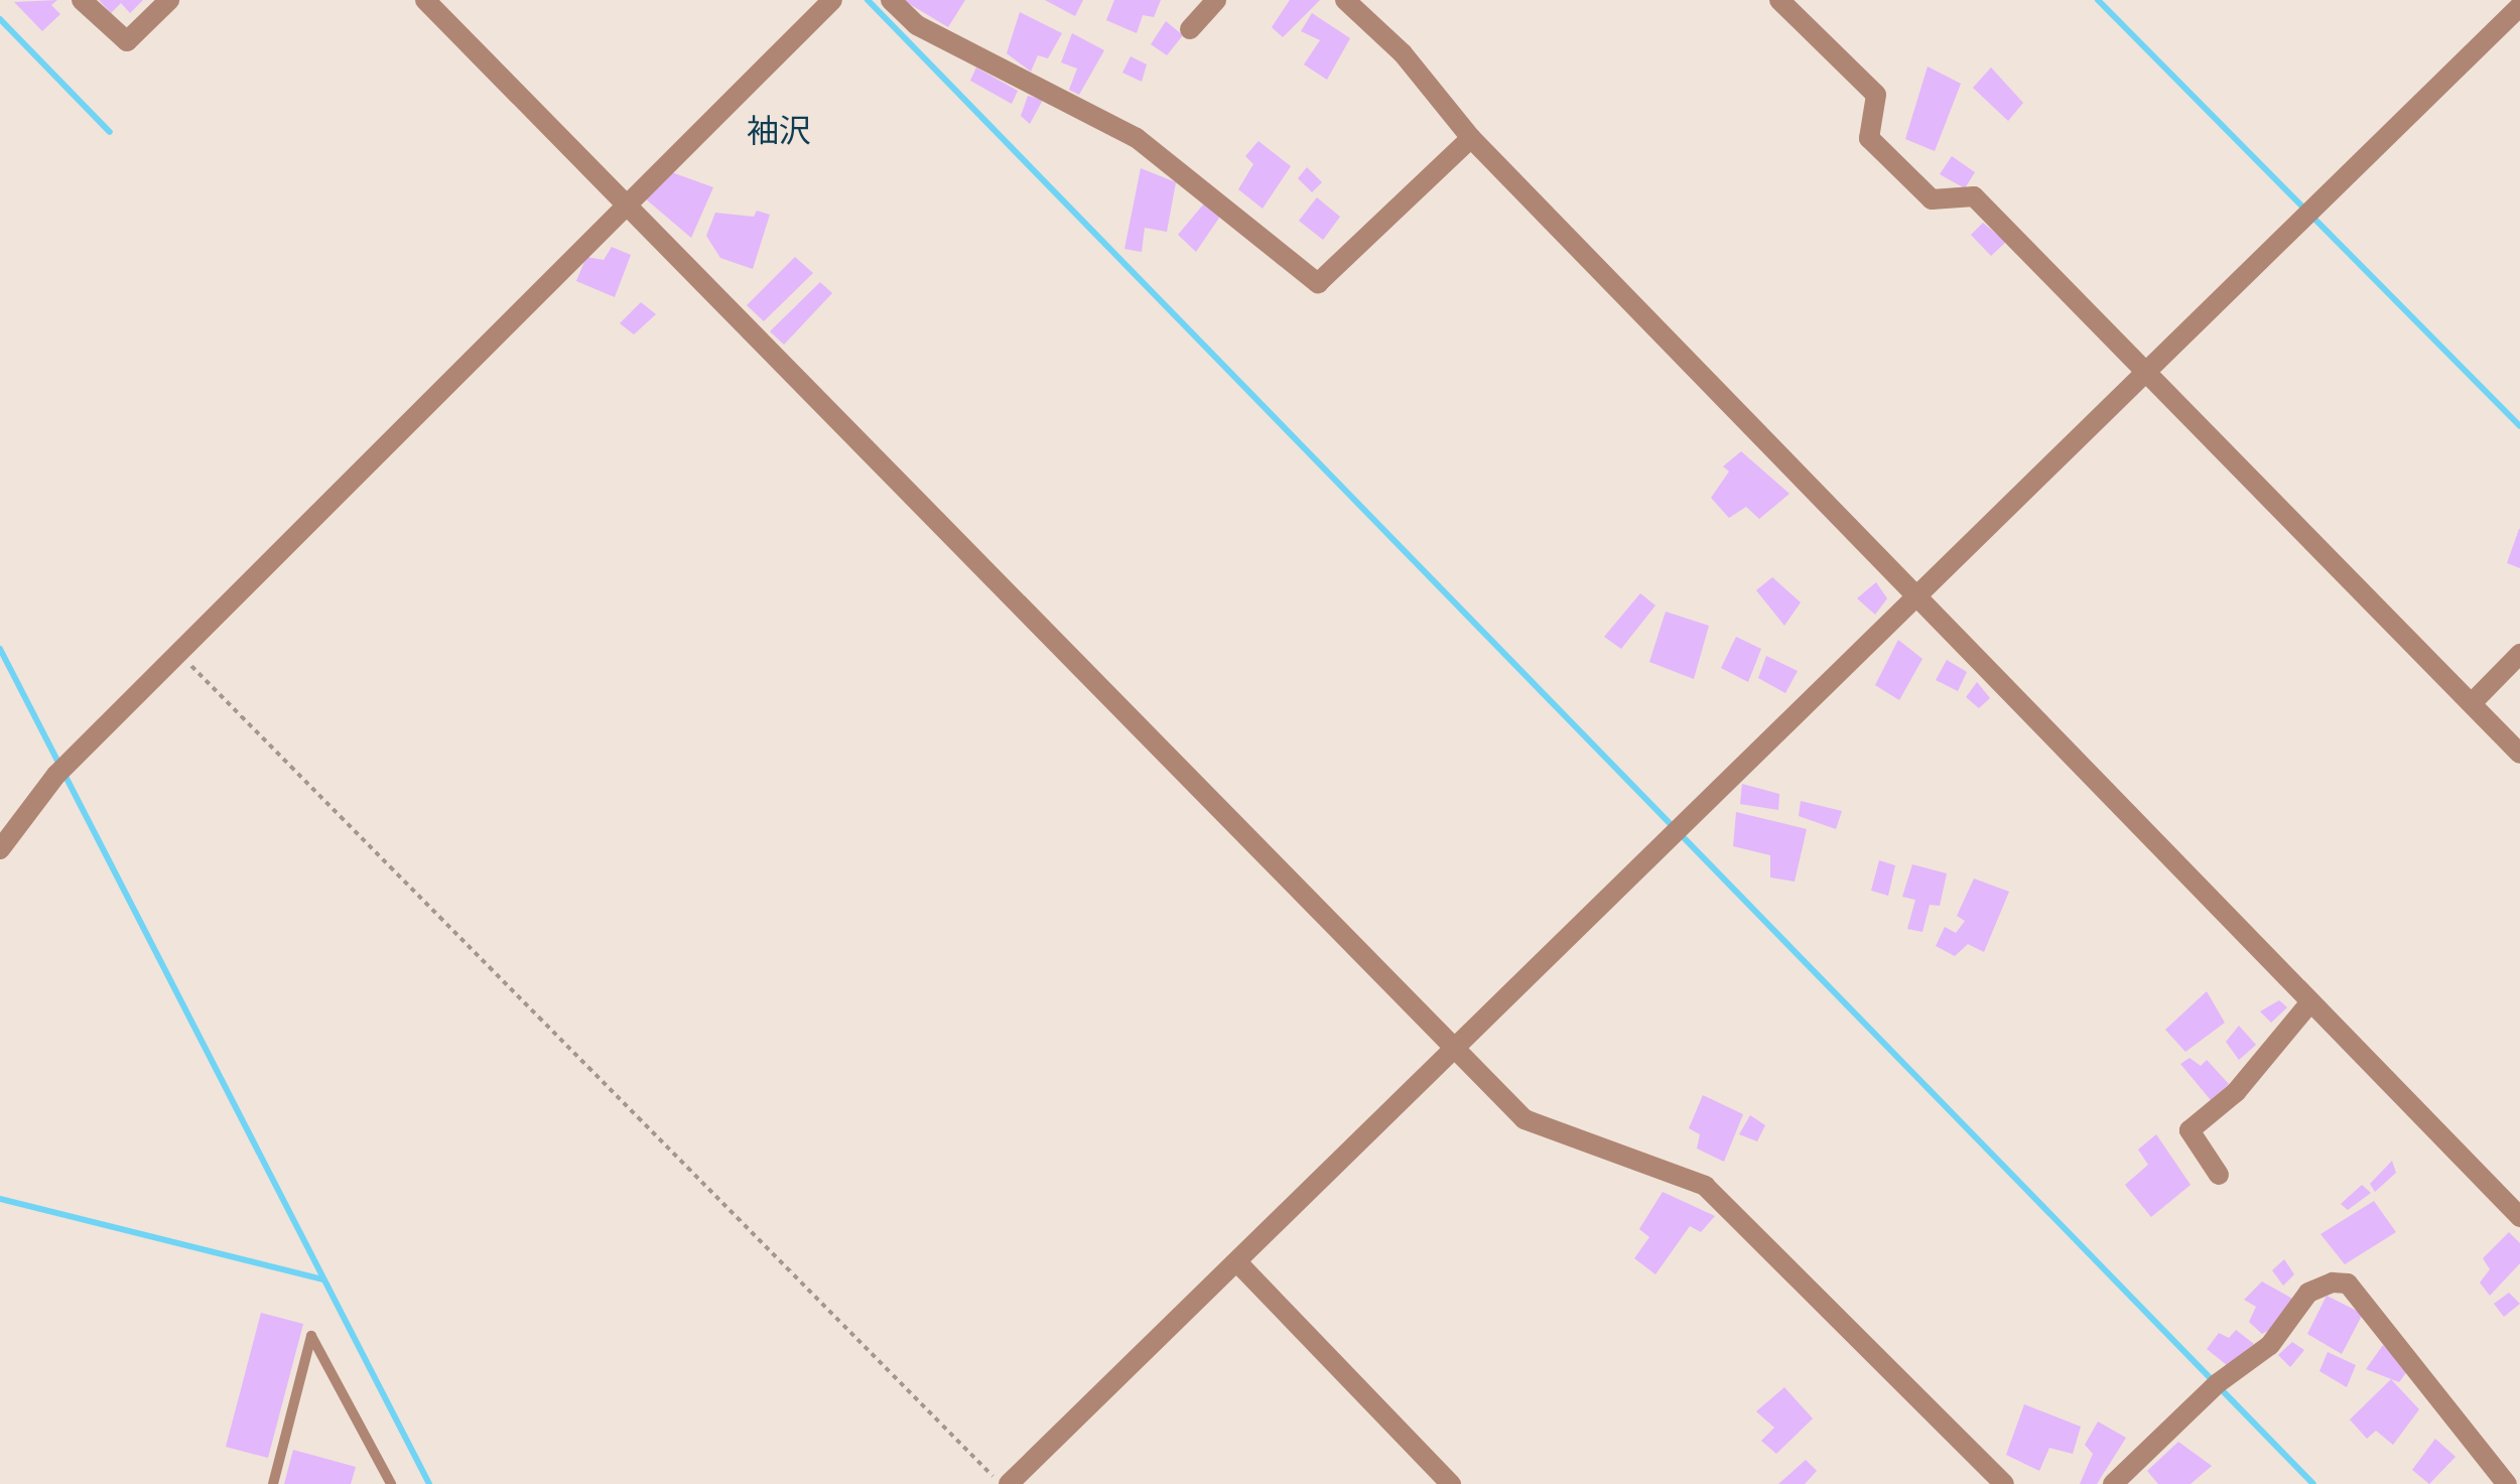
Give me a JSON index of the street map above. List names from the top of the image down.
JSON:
{
  "districts": ["袖沢"]
}
